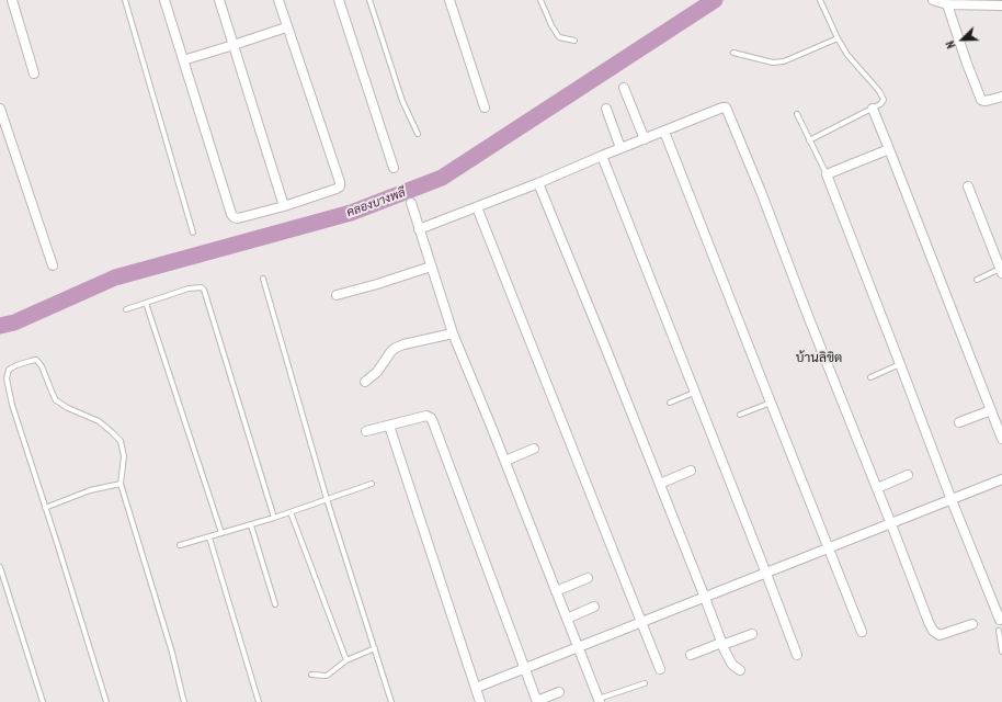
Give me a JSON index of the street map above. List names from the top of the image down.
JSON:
{
  "districts": ["บ้านลิขิต"],
  "water": ["คลองบางพลี"],
  "north": "bottom left"
}
